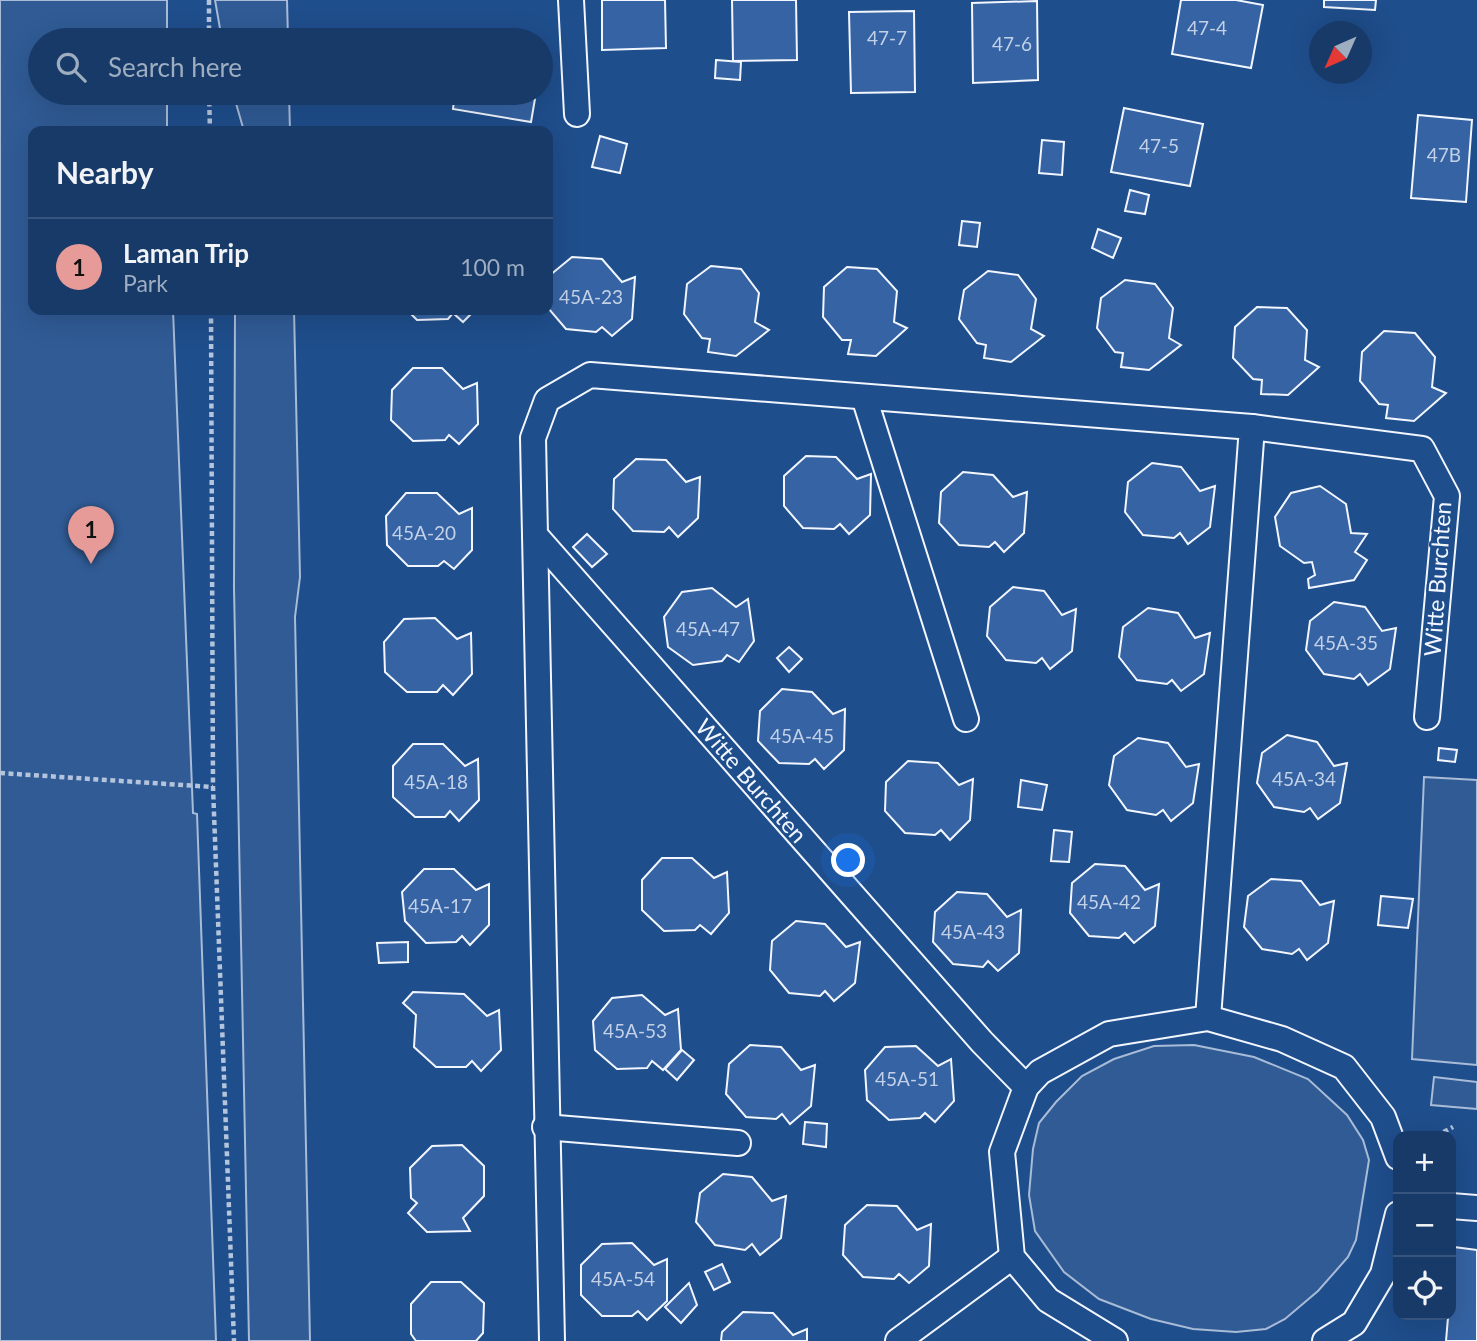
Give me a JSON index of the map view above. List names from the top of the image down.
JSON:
{
  "streets": {
    "lane": ["Witte Burchten"]
  },
  "house_numbers": [
    "47-4",
    "47-7",
    "47-6",
    "47-5",
    "47B",
    "45A-23",
    "45A-20",
    "45A-47",
    "45A-35",
    "45A-45",
    "45A-34",
    "45A-18",
    "45A-42",
    "45A-17",
    "45A-43",
    "45A-53",
    "45A-51",
    "45A-54"
  ],
  "north": "bottom left",
  "page": {
    "search": "Search here",
    "heading": "Nearby",
    "list": [
      {
        "mark": "1",
        "name": "Laman Trip",
        "note": "Park",
        "value": "100 m"
      }
    ],
    "pins": "1",
    "map_buttons": ["+", "−"]
  }
}
